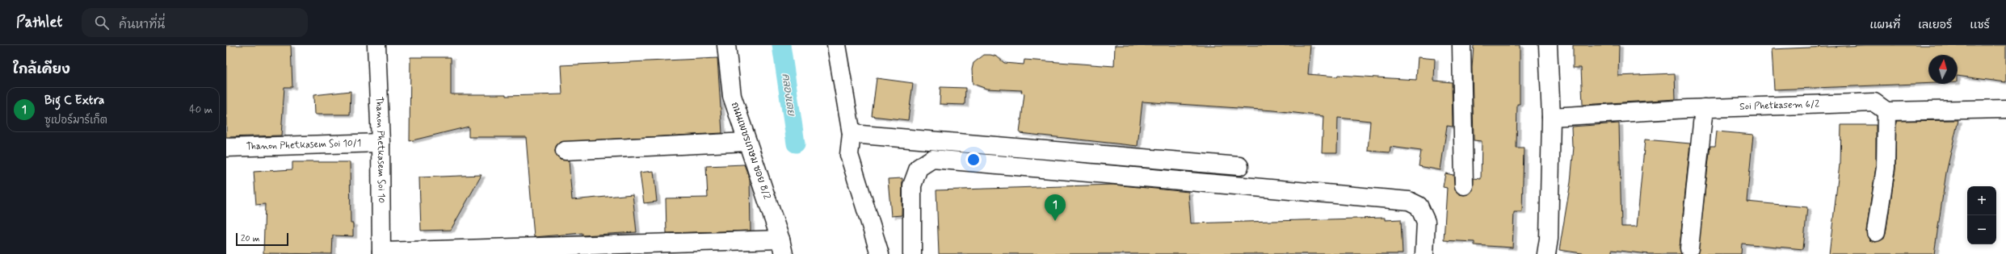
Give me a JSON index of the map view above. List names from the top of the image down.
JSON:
{
  "streets": {
    "street": [
      "Soi Phetkasem 6/2",
      "Thanon Phetkasem Soi 10/1",
      "Thanon Phetkasem Soi 10",
      "ถนนเพชรเกษม ซอย 8/2"
    ]
  },
  "crossings": [
    ["Thanon Phetkasem Soi 10/1", "Thanon Phetkasem Soi 10"]
  ],
  "water": ["คลองเตย"],
  "scale_bar": "20 m",
  "north": "top",
  "page": {
    "header": "Pathlet",
    "search": "ค้นหาที่นี่",
    "nav": ["แผนที่", "เลเยอร์", "แชร์"],
    "heading": "ใกล้เคียง",
    "list": [
      {
        "mark": "1",
        "name": "Big C Extra",
        "note": "ซูเปอร์มาร์เก็ต",
        "value": "40 m"
      }
    ],
    "map_buttons": ["+", "−"],
    "pins": "1",
    "scale": "20 m"
  }
}
